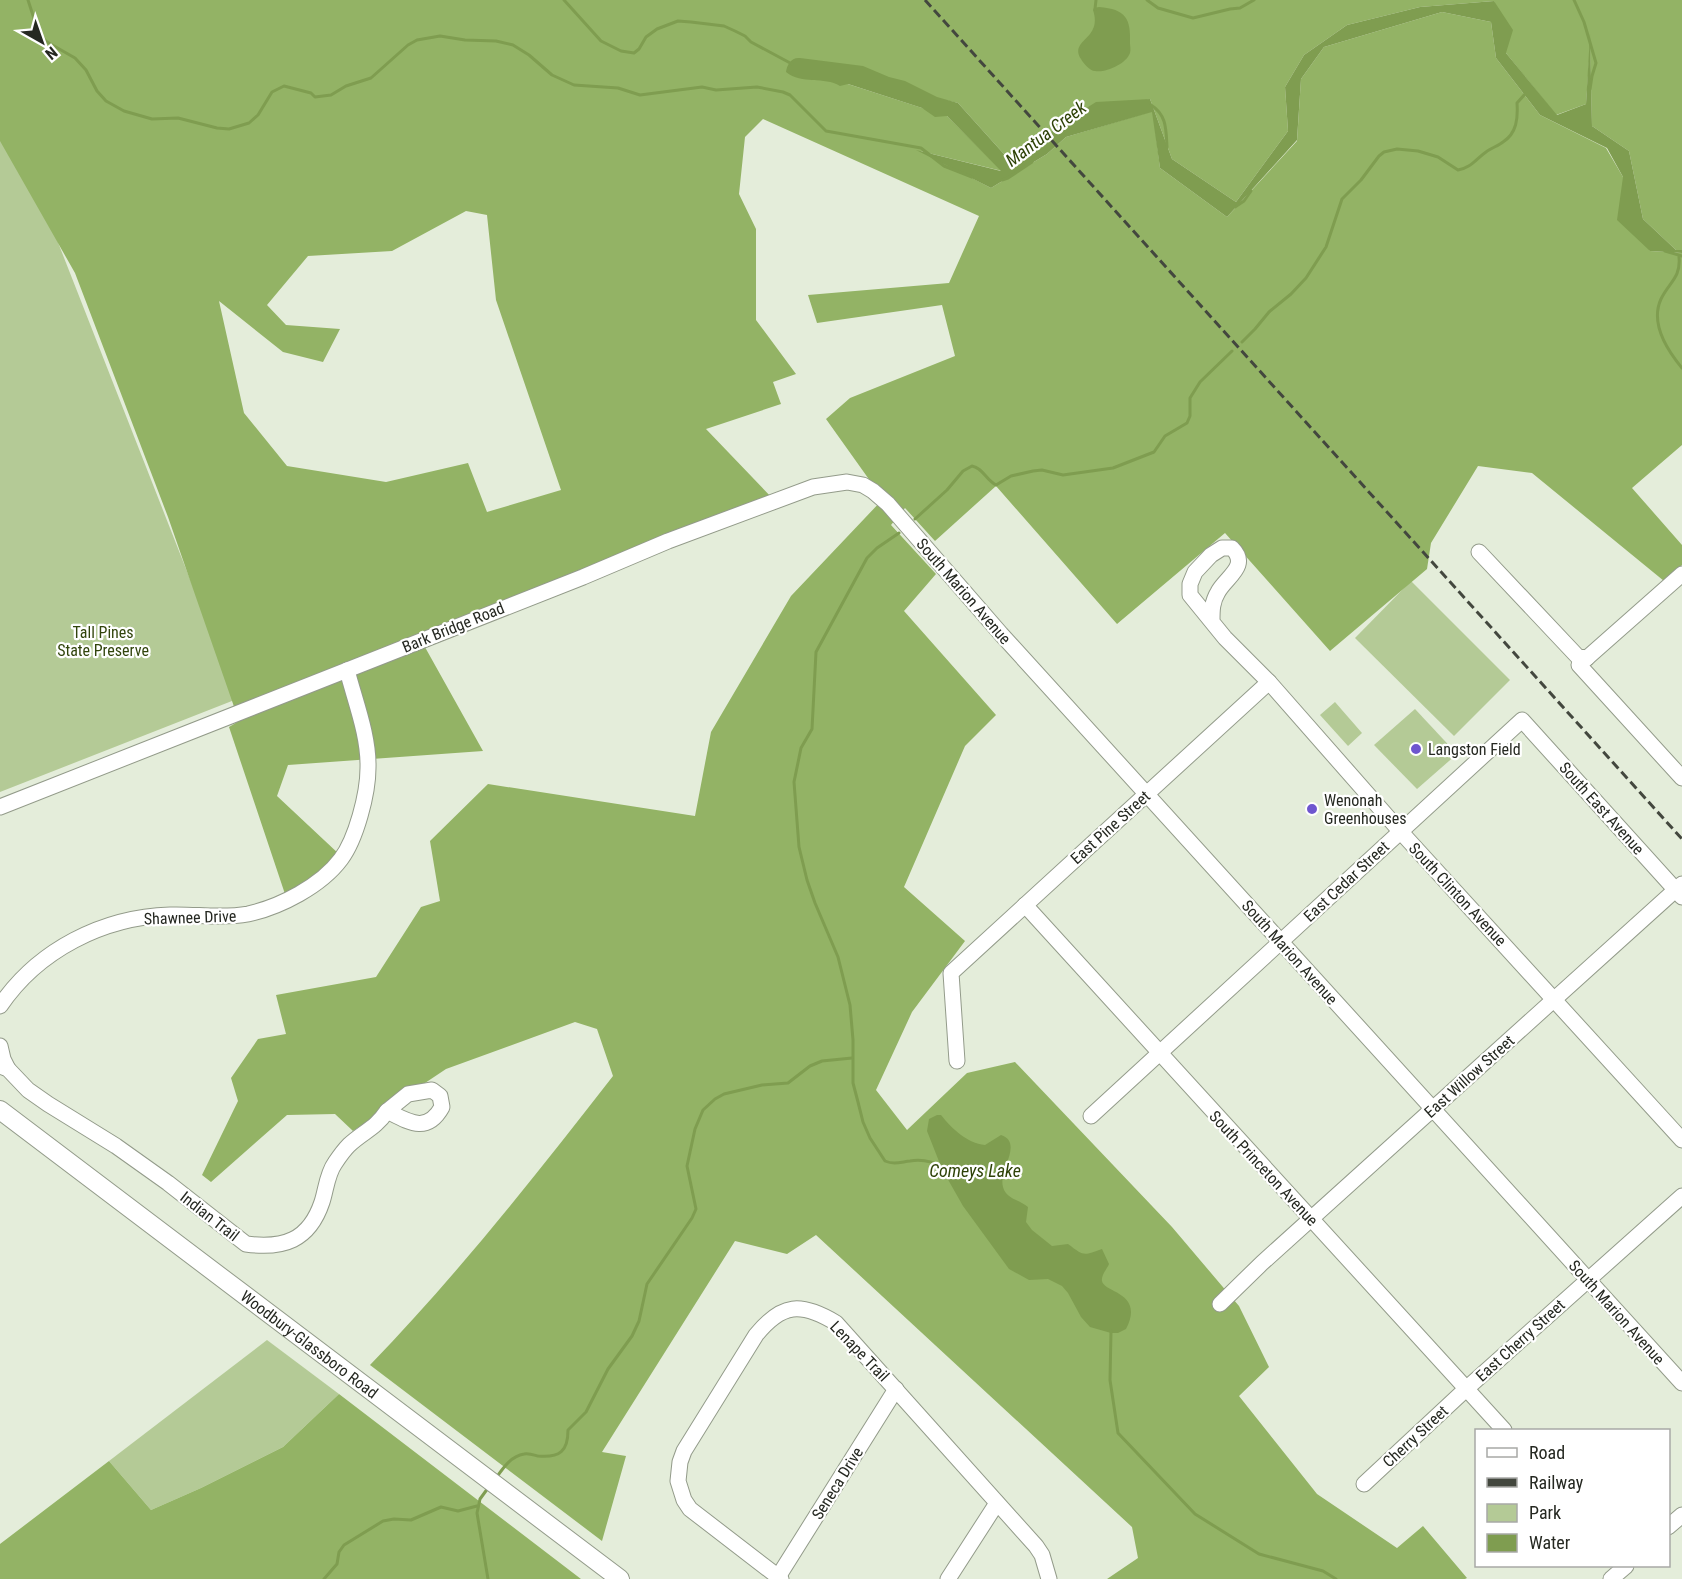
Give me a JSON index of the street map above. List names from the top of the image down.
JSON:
{
  "streets": {
    "main road": ["Woodbury-Glassboro Road"],
    "street": [
      "South Marion Avenue",
      "Bark Bridge Road",
      "South East Avenue",
      "East Pine Street",
      "East Cedar Street",
      "South Clinton Avenue",
      "Shawnee Drive",
      "East Willow Street",
      "South Princeton Avenue",
      "Indian Trail",
      "East Cherry Street",
      "Lenape Trail",
      "Cherry Street",
      "Seneca Drive"
    ]
  },
  "crossings": [
    ["South Marion Avenue", "Bark Bridge Road"],
    ["South Marion Avenue", "East Pine Street"],
    ["South Marion Avenue", "East Cedar Street"],
    ["South Marion Avenue", "East Willow Street"],
    ["South Marion Avenue", "East Cherry Street"],
    ["Bark Bridge Road", "Shawnee Drive"],
    ["South East Avenue", "East Cedar Street"],
    ["South East Avenue", "East Willow Street"],
    ["East Pine Street", "South Clinton Avenue"],
    ["East Pine Street", "South Princeton Avenue"],
    ["East Cedar Street", "South Clinton Avenue"],
    ["East Cedar Street", "South Princeton Avenue"],
    ["South Clinton Avenue", "East Willow Street"],
    ["East Willow Street", "South Princeton Avenue"],
    ["South Princeton Avenue", "East Cherry Street"],
    ["South Princeton Avenue", "Cherry Street"],
    ["East Cherry Street", "Cherry Street"],
    ["Lenape Trail", "Seneca Drive"]
  ],
  "water": ["Mantua Creek", "Comeys Lake"],
  "parks": ["Tall Pines State Preserve"],
  "places": ["Langston Field", "Wenonah Greenhouses"],
  "legend": [
    "Road",
    "Railway",
    "Park",
    "Water"
  ],
  "north": "bottom right"
}
